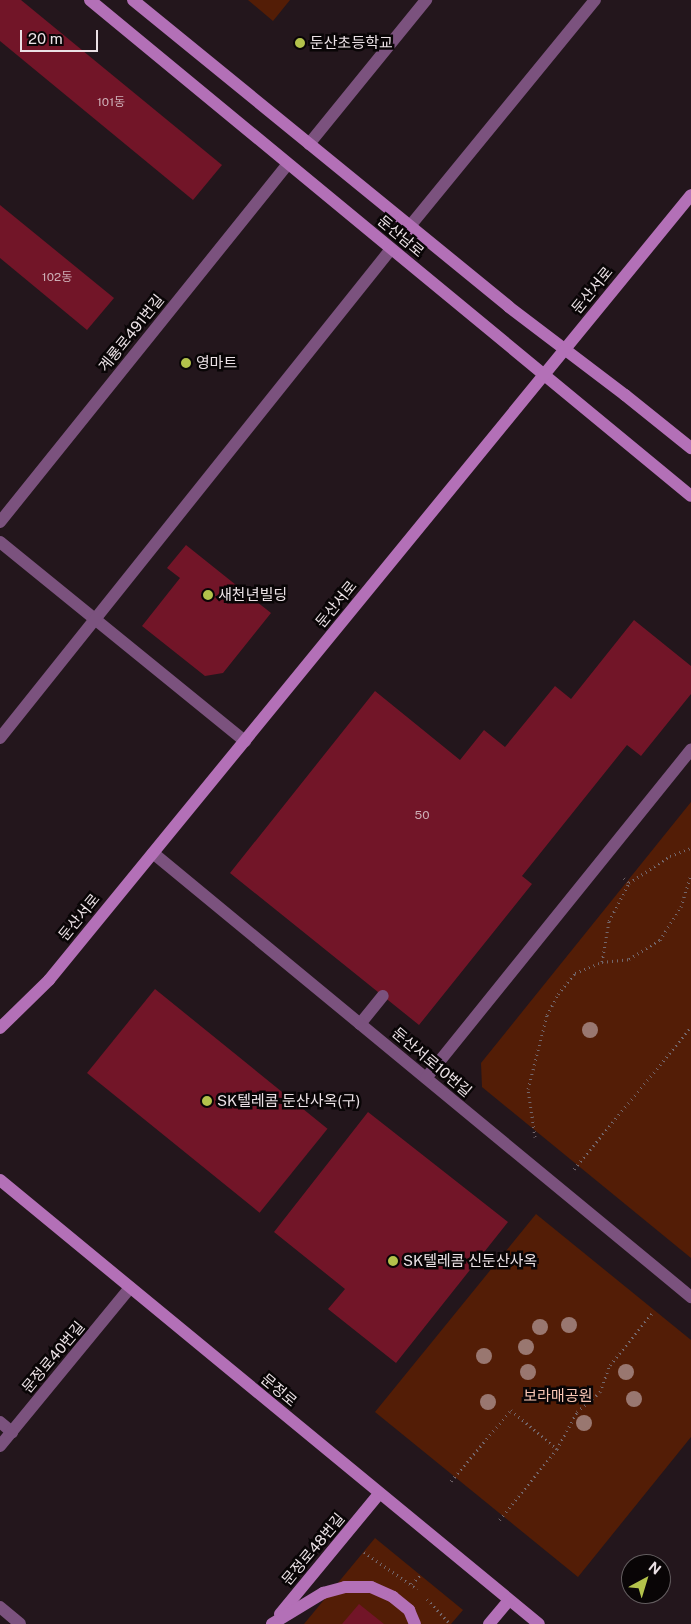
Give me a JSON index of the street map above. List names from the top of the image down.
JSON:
{
  "streets": {
    "main road": [
      "둔산남로",
      "둔산서로",
      "문정로",
      "문정로48번길"
    ],
    "street": ["계룡로491번길", "둔산서로10번길", "문정로40번길"]
  },
  "crossings": [
    ["둔산남로", "둔산서로"],
    ["둔산남로", "계룡로491번길"],
    ["둔산서로", "둔산서로10번길"],
    ["문정로40번길", "문정로"],
    ["문정로", "문정로48번길"]
  ],
  "parks": ["보라매공원"],
  "places": [
    "둔산초등학교",
    "영마트",
    "새천년빌딩",
    "SK텔레콤 둔산사옥(구)",
    "SK텔레콤 신둔산사옥"
  ],
  "house_numbers": ["101동", "102동", "50"],
  "scale_bar": "20 m",
  "north": "top right"
}
